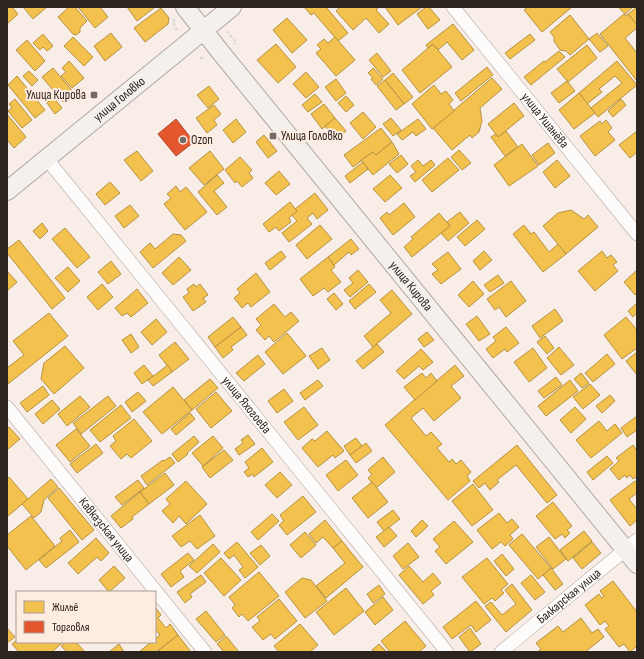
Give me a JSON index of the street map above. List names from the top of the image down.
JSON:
{
  "streets": {
    "main road": ["улица Головко", "улица Кирова"],
    "street": [
      "улица Ушанёва",
      "улица Яхогоева",
      "Кавказская улица",
      "Балкарская улица"
    ]
  },
  "crossings": [
    ["улица Головко", "улица Кирова"],
    ["улица Головко", "улица Яхогоева"],
    ["улица Кирова", "Балкарская улица"]
  ],
  "places": {
    "transit": ["Улица Кирова", "Улица Головко"],
    "other": ["Ozon"]
  },
  "legend": ["Жильё", "Торговля"]
}
